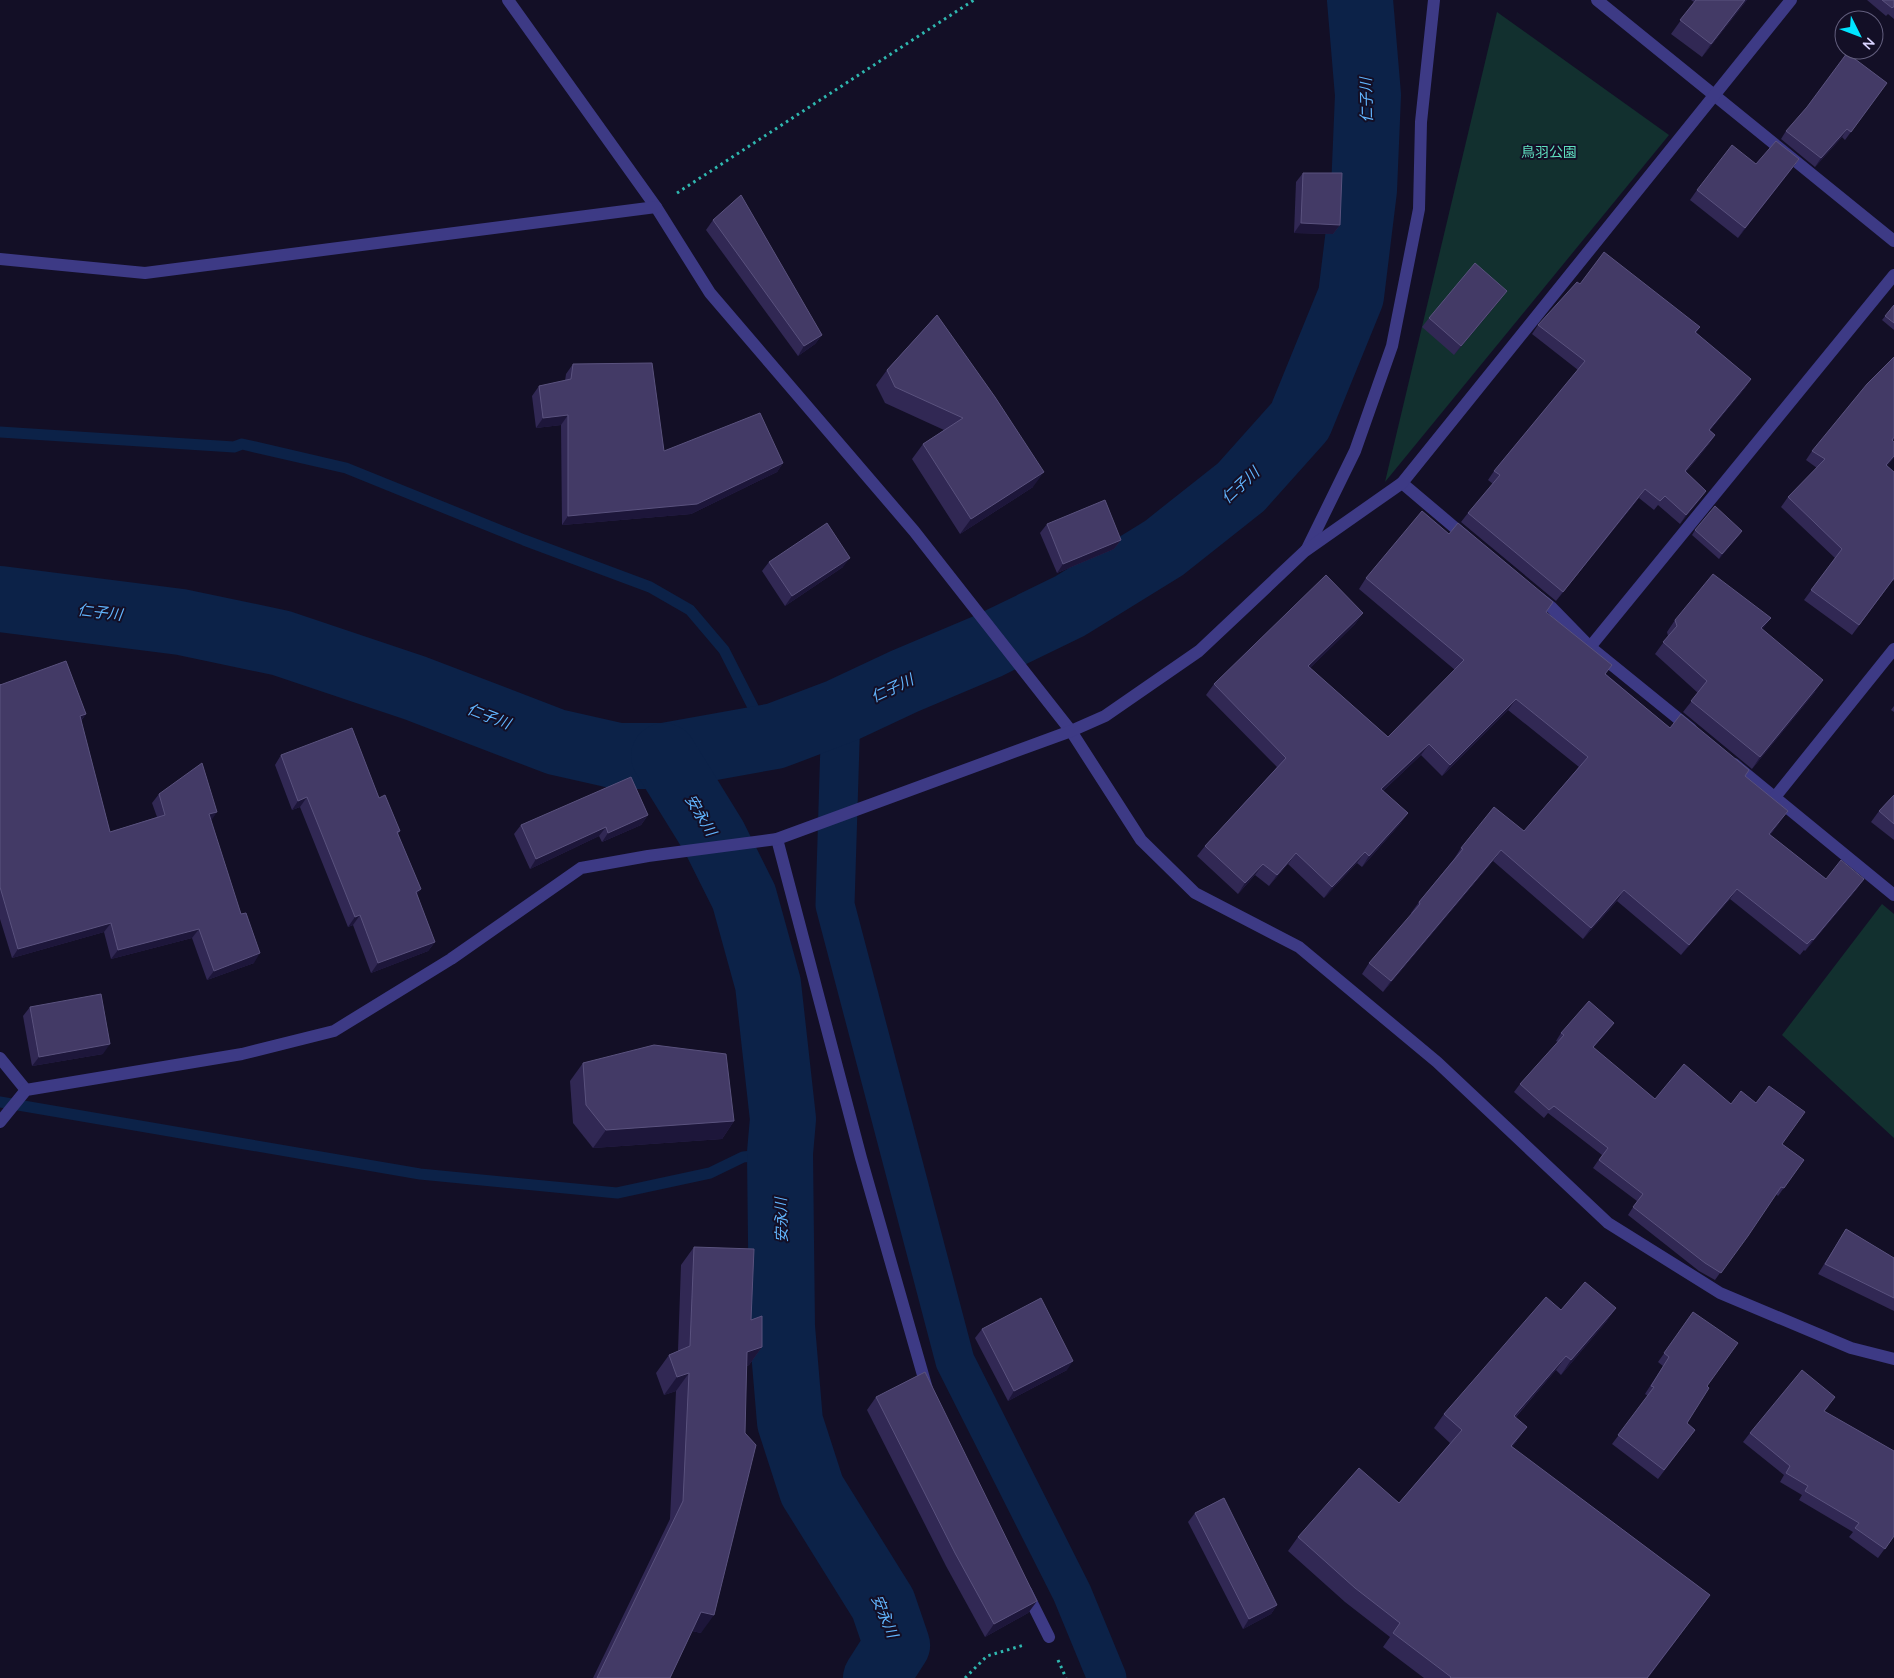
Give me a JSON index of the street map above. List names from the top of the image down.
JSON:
{
  "water": ["仁子川", "安永川"],
  "parks": ["鳥羽公園"],
  "north": "bottom right"
}
